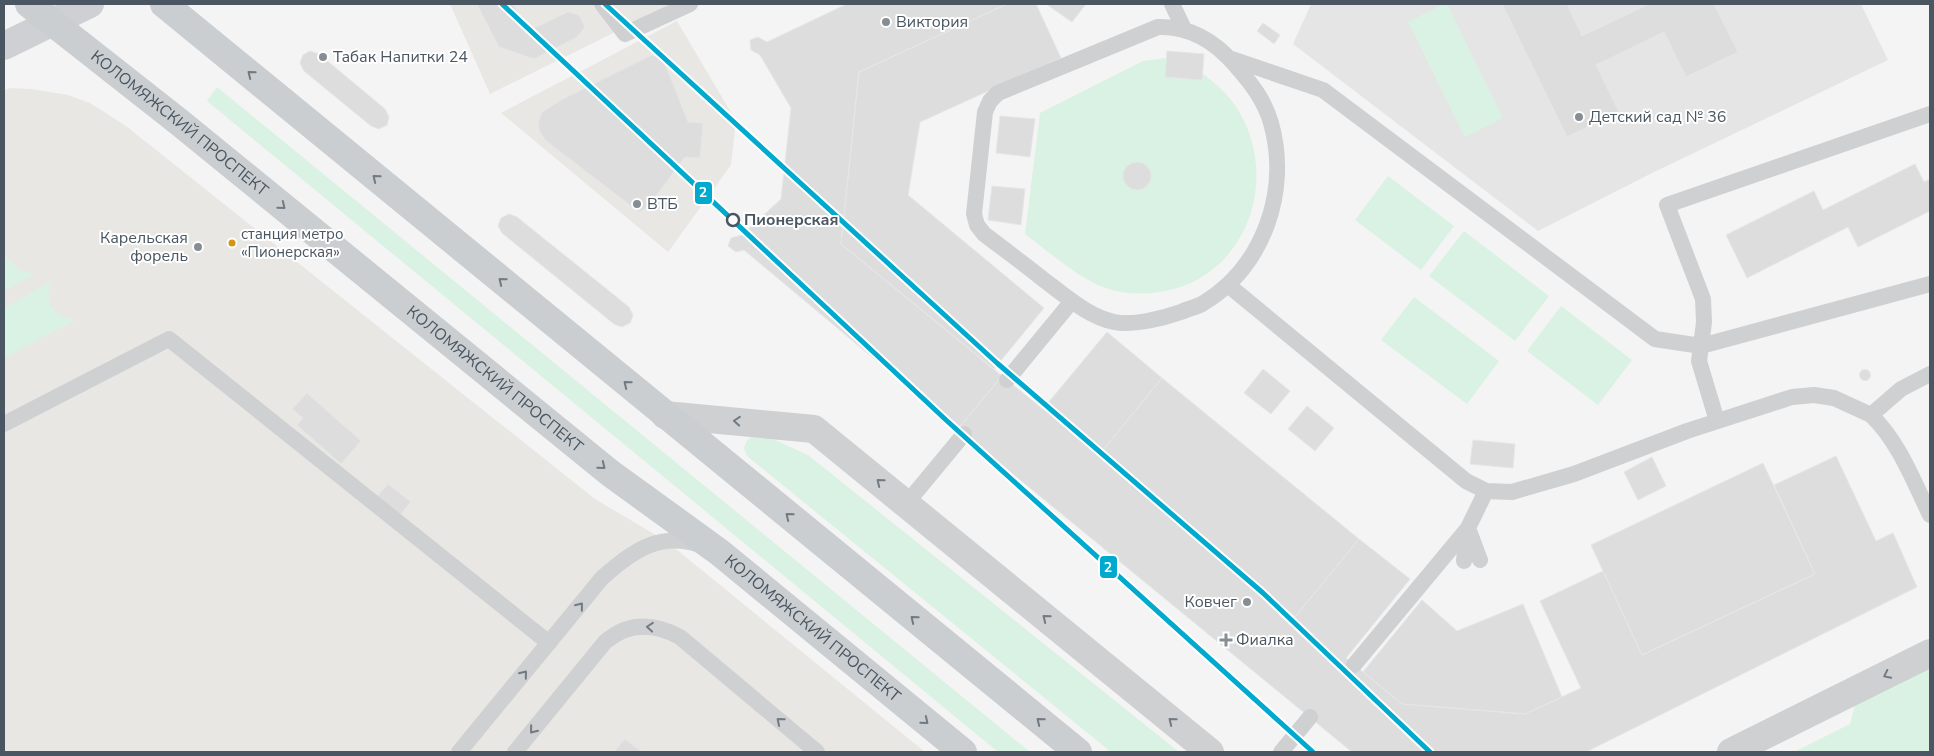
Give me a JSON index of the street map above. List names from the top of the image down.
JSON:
{
  "streets": {
    "main road": ["КОЛОМЯЖСКИЙ ПРОСПЕКТ"]
  },
  "places": {
    "other": [
      "Виктория",
      "Табак Напитки 24",
      "Детский сад № 36",
      "ВТБ",
      "Пионерская",
      "станция метро «Пионерская»",
      "Карельская форель",
      "Ковчег"
    ],
    "health": ["Фиалка"]
  },
  "lines": ["transit line 2"]
}
